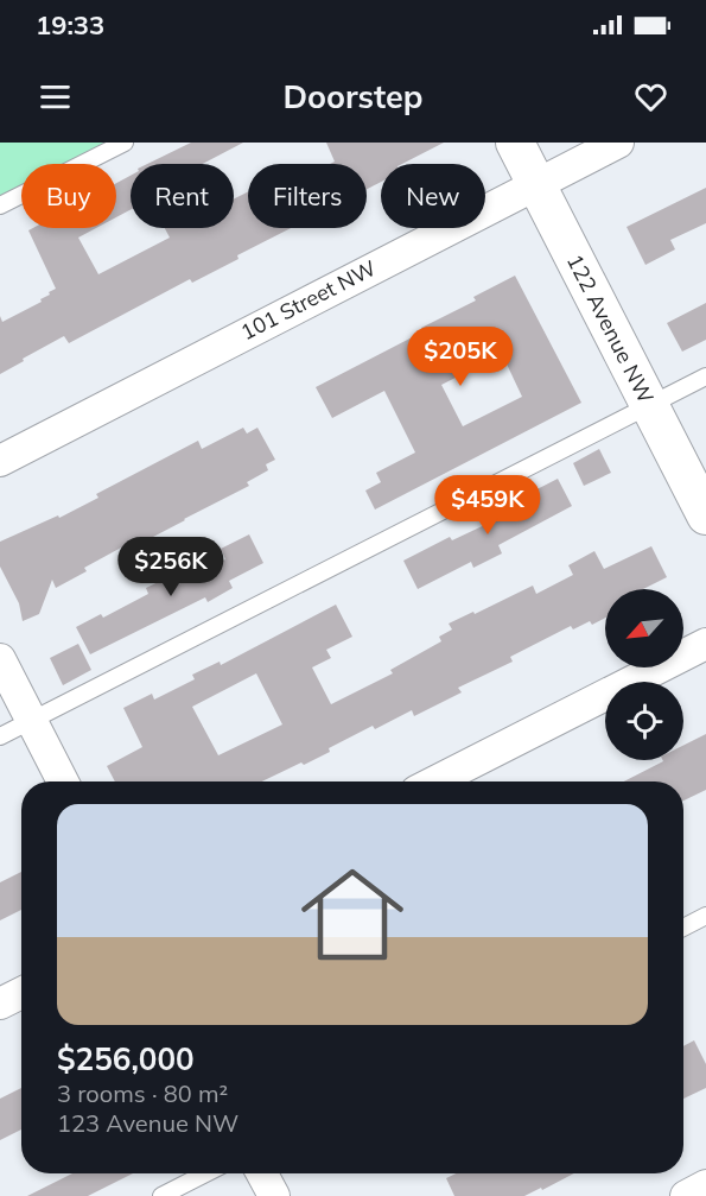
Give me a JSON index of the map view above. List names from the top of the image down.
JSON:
{
  "streets": {
    "street": ["101 Street NW", "122 Avenue NW"]
  },
  "crossings": [
    ["101 Street NW", "122 Avenue NW"]
  ],
  "north": "bottom left",
  "page": {
    "status": "19:33",
    "header": "Doorstep",
    "chip": [
      "Buy",
      "Rent",
      "Filters",
      "New"
    ],
    "price": ["$205K", "$459K", "$256K"],
    "list": [
      {
        "name": "$256,000",
        "note": "3 rooms · 80 m² · 123 Avenue NW"
      }
    ]
  }
}
